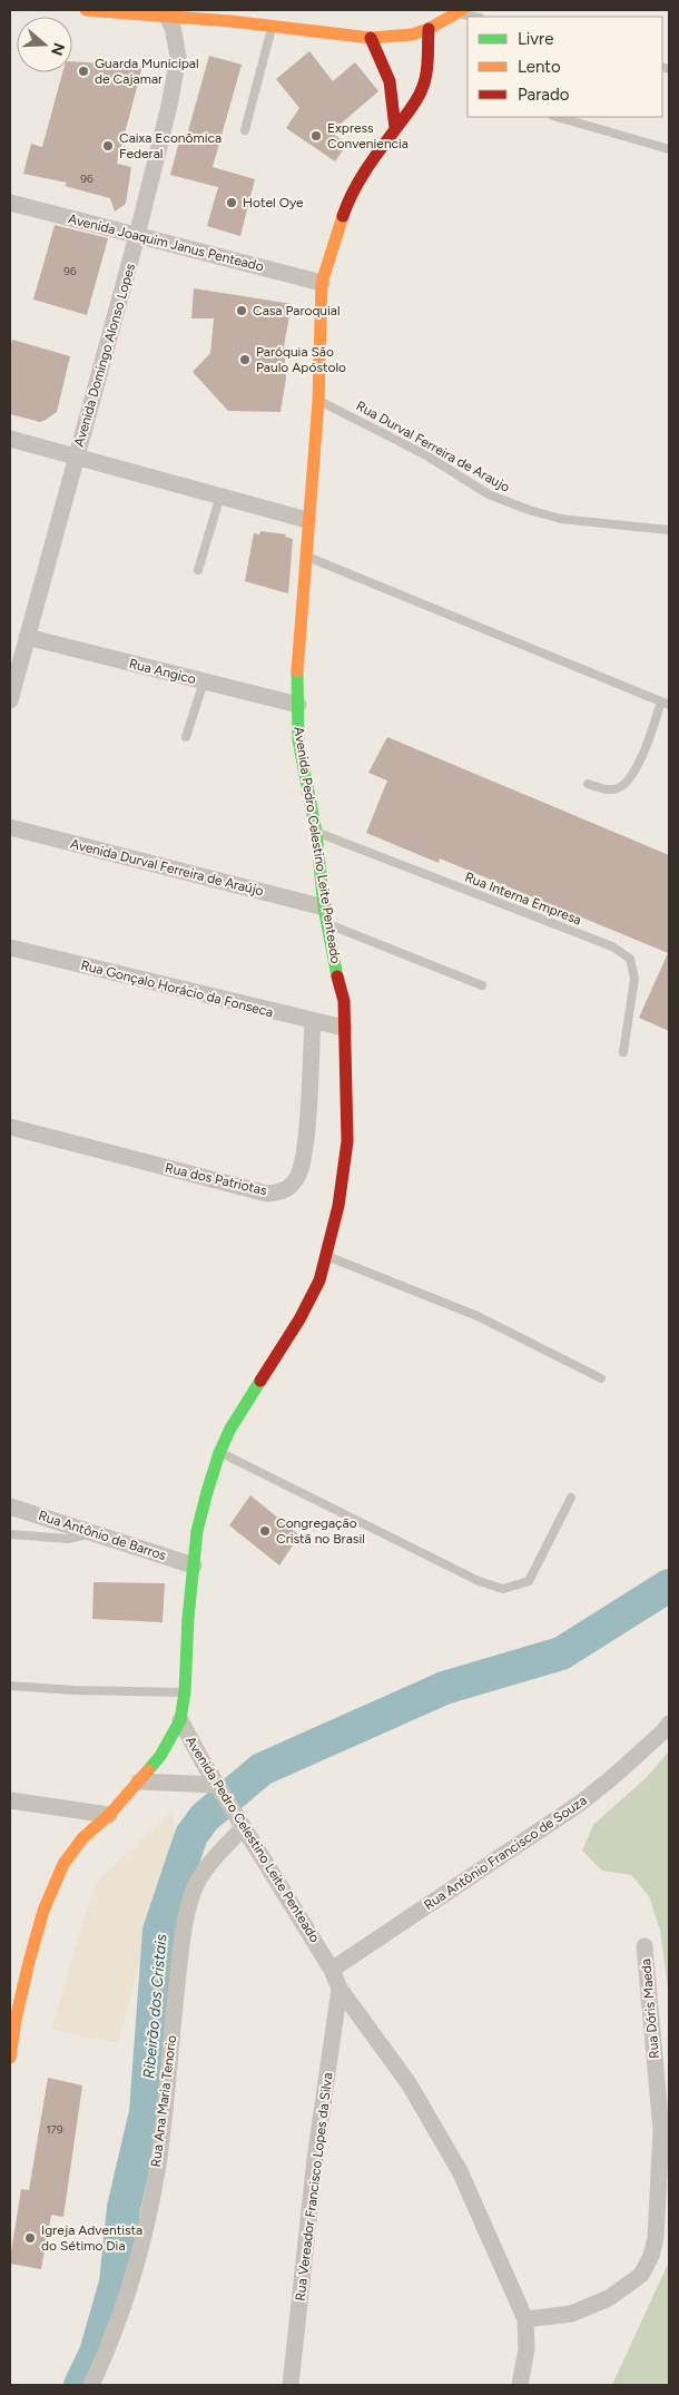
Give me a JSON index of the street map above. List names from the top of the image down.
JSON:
{
  "streets": {
    "street": [
      "Avenida Joaquim Janus Penteado",
      "Avenida Domingo Alonso Lopes",
      "Rua Angico",
      "Avenida Pedro Celestino Leite Penteado",
      "Avenida Durval Ferreira de Araújo",
      "Rua Gonçalo Horácio da Fonseca",
      "Rua dos Patriotas",
      "Rua Antônio de Barros",
      "Rua Antônio Francisco de Souza",
      "Rua Dóris Maeda",
      "Rua Ana Maria Tenorio",
      "Rua Vereador Francisco Lopes da Silva"
    ],
    "lane": ["Rua Durval Ferreira de Araujo", "Rua Interna Empresa"]
  },
  "crossings": [
    ["Avenida Joaquim Janus Penteado", "Avenida Domingo Alonso Lopes"],
    ["Avenida Joaquim Janus Penteado", "Avenida Pedro Celestino Leite Penteado"],
    ["Avenida Domingo Alonso Lopes", "Rua Angico"],
    ["Rua Durval Ferreira de Araujo", "Avenida Pedro Celestino Leite Penteado"],
    ["Rua Angico", "Avenida Pedro Celestino Leite Penteado"],
    ["Avenida Pedro Celestino Leite Penteado", "Avenida Durval Ferreira de Araújo"],
    ["Avenida Pedro Celestino Leite Penteado", "Rua Interna Empresa"],
    ["Avenida Pedro Celestino Leite Penteado", "Rua Gonçalo Horácio da Fonseca"],
    ["Avenida Pedro Celestino Leite Penteado", "Rua Antônio de Barros"],
    ["Avenida Pedro Celestino Leite Penteado", "Rua Antônio Francisco de Souza"],
    ["Avenida Pedro Celestino Leite Penteado", "Rua Dóris Maeda"],
    ["Avenida Pedro Celestino Leite Penteado", "Rua Ana Maria Tenorio"],
    ["Avenida Pedro Celestino Leite Penteado", "Rua Vereador Francisco Lopes da Silva"],
    ["Rua Gonçalo Horácio da Fonseca", "Rua dos Patriotas"]
  ],
  "water": ["Ribeirão dos Cristais"],
  "places": [
    "Guarda Municipal de Cajamar",
    "Express Conveniencia",
    "Caixa Econômica Federal",
    "Hotel Oye",
    "Casa Paroquial",
    "Paróquia São Paulo Apóstolo",
    "Congregação Cristã no Brasil",
    "Igreja Adventista do Sétimo Dia"
  ],
  "house_numbers": ["96", "96", "179"],
  "legend": ["Livre", "Lento", "Parado"],
  "north": "right"
}
